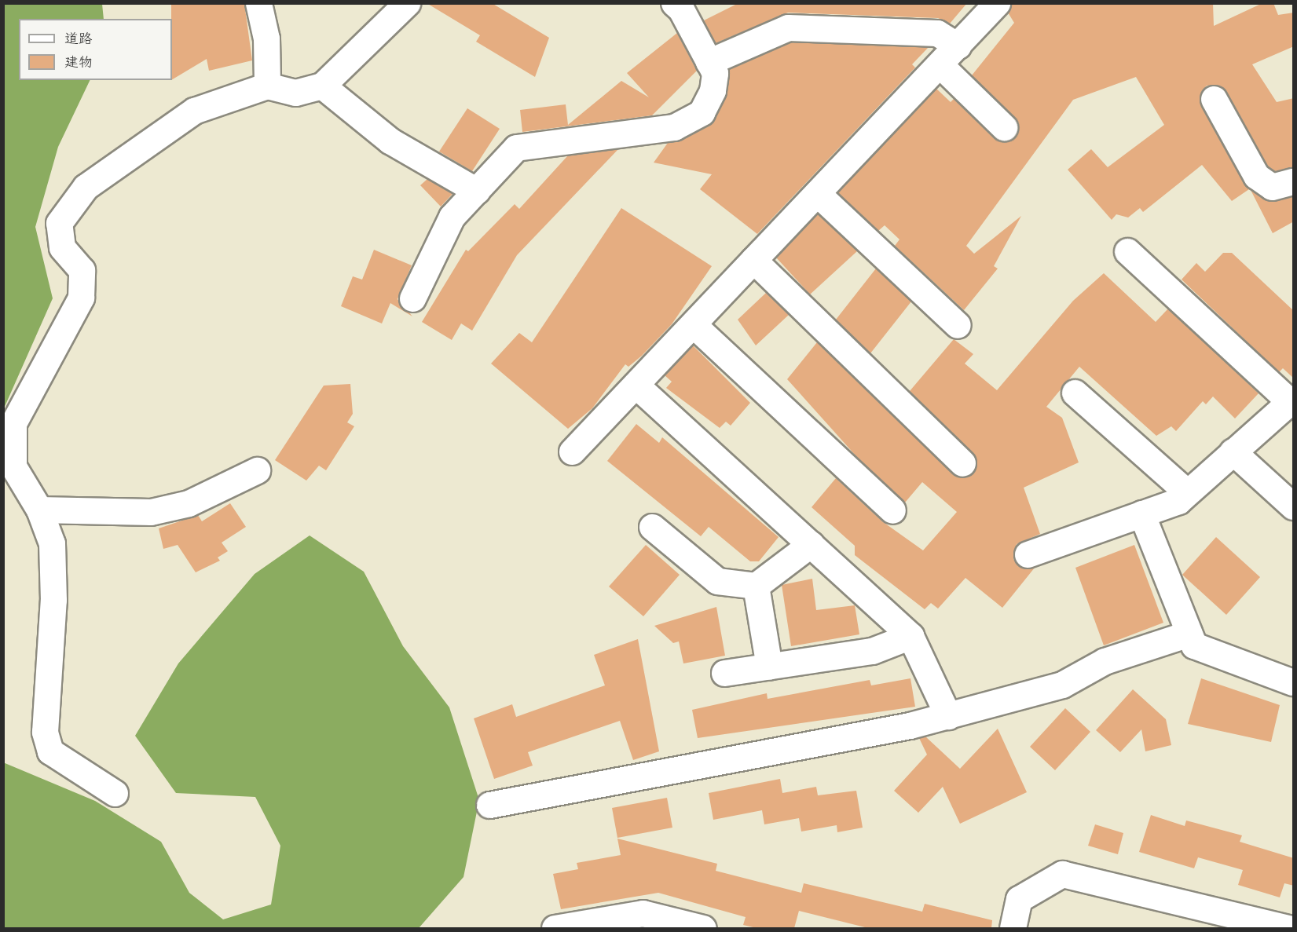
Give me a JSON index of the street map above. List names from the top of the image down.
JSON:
{
  "legend": ["道路", "建物"]
}
